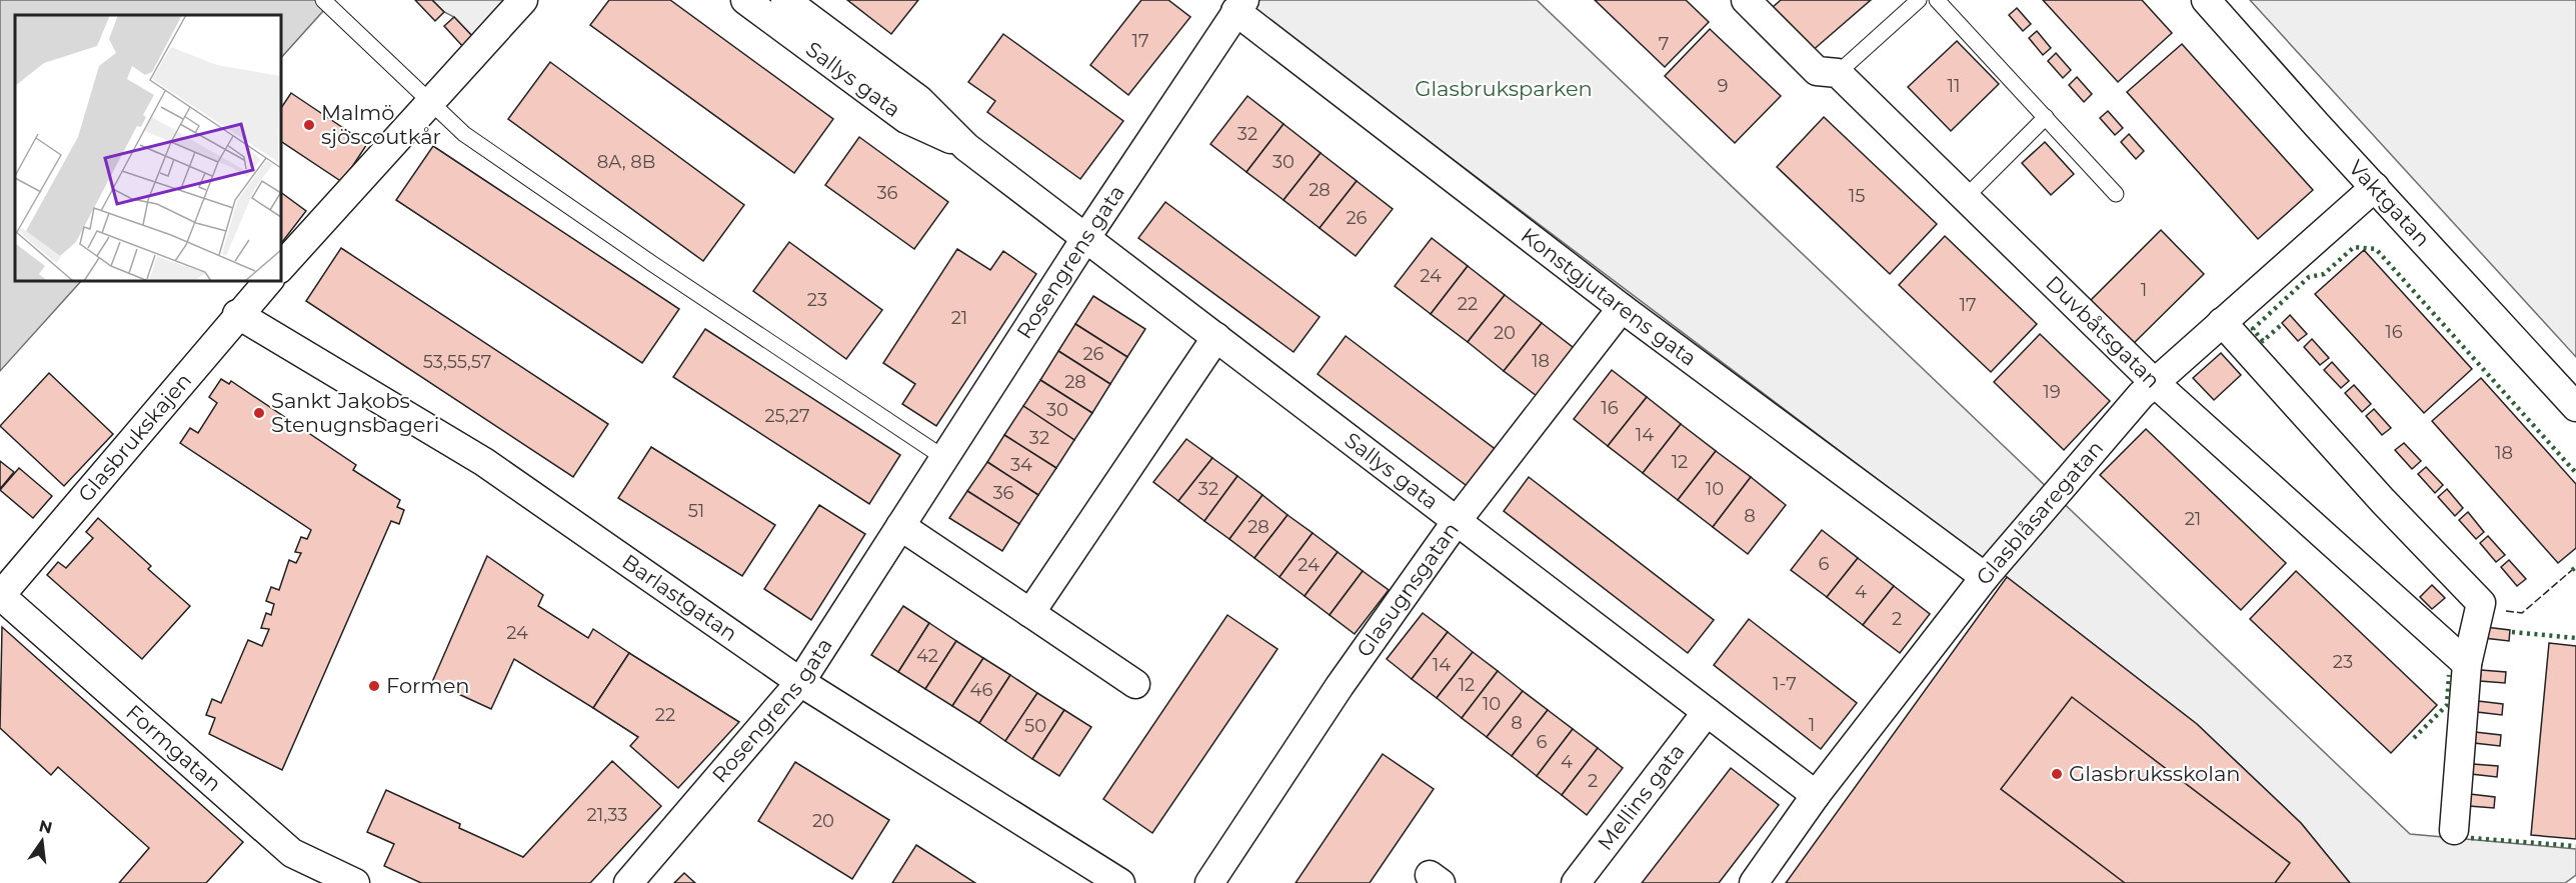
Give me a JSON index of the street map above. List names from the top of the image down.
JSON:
{
  "streets": {
    "street": [
      "Sallys gata",
      "Vaktgatan",
      "Rosengrens gata",
      "Konstgjutarens gata",
      "Duvbåtsgatan",
      "Glasbrukskajen",
      "Glasblåsaregatan",
      "Glasugnsgatan",
      "Barlastgatan",
      "Formgatan",
      "Mellins gata"
    ]
  },
  "crossings": [
    ["Sallys gata", "Rosengrens gata"],
    ["Sallys gata", "Glasblåsaregatan"],
    ["Sallys gata", "Glasugnsgatan"],
    ["Sallys gata", "Mellins gata"],
    ["Vaktgatan", "Glasblåsaregatan"],
    ["Rosengrens gata", "Konstgjutarens gata"],
    ["Rosengrens gata", "Barlastgatan"],
    ["Konstgjutarens gata", "Glasblåsaregatan"],
    ["Konstgjutarens gata", "Glasugnsgatan"],
    ["Duvbåtsgatan", "Glasblåsaregatan"],
    ["Glasbrukskajen", "Barlastgatan"],
    ["Glasbrukskajen", "Formgatan"]
  ],
  "parks": ["Glasbruksparken"],
  "places": [
    "Malmö sjöscoutkår",
    "Sankt Jakobs Stenugnsbageri",
    "Formen",
    "Glasbruksskolan"
  ],
  "house_numbers": [
    "17",
    "7",
    "9",
    "11",
    "32",
    "8A, 8B",
    "30",
    "28",
    "36",
    "15",
    "26",
    "24",
    "1",
    "23",
    "22",
    "17",
    "21",
    "16",
    "20",
    "26",
    "18",
    "53,55,57",
    "28",
    "19",
    "16",
    "30",
    "25,27",
    "14",
    "32",
    "18",
    "12",
    "34",
    "32",
    "10",
    "36",
    "51",
    "8",
    "21",
    "28",
    "6",
    "24",
    "4",
    "2",
    "24",
    "42",
    "23",
    "14",
    "1-7",
    "12",
    "46",
    "10",
    "22",
    "8",
    "1",
    "50",
    "6",
    "4",
    "2",
    "21,33",
    "20"
  ],
  "north": "top"
}
